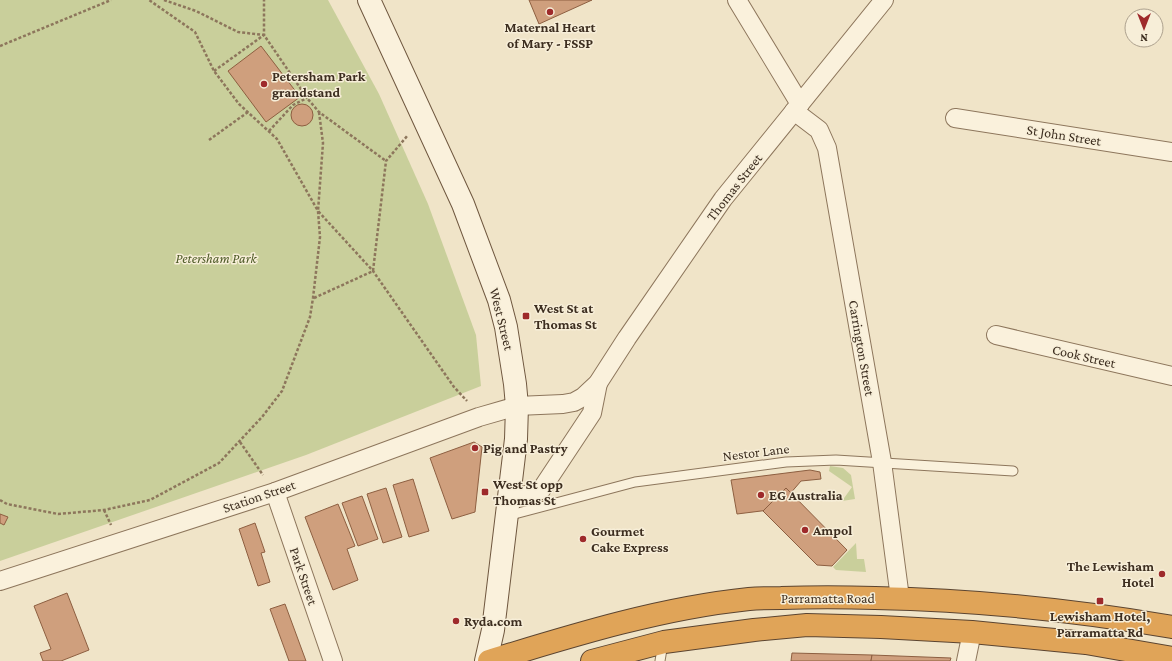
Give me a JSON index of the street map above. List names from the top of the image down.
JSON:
{
  "streets": {
    "highway": ["Parramatta Road"],
    "main road": ["West Street"],
    "street": [
      "St John Street",
      "Thomas Street",
      "Carrington Street",
      "Cook Street",
      "Station Street",
      "Park Street"
    ],
    "lane": ["Nestor Lane"]
  },
  "crossings": [
    ["Thomas Street", "West Street"],
    ["Thomas Street", "Carrington Street"],
    ["Thomas Street", "Nestor Lane"],
    ["Thomas Street", "Station Street"],
    ["West Street", "Nestor Lane"],
    ["West Street", "Station Street"],
    ["West Street", "Parramatta Road"],
    ["Carrington Street", "Nestor Lane"],
    ["Carrington Street", "Parramatta Road"],
    ["Station Street", "Park Street"]
  ],
  "parks": ["Petersham Park"],
  "places": {
    "other": [
      "Maternal Heart of Mary - FSSP",
      "Petersham Park grandstand",
      "Pig and Pastry",
      "EG Australia",
      "Ampol",
      "Gourmet Cake Express",
      "The Lewisham Hotel",
      "Ryda.com"
    ],
    "transit": ["West St at Thomas St", "West St opp Thomas St", "Lewisham Hotel, Parramatta Rd"]
  },
  "north": "bottom"
}
